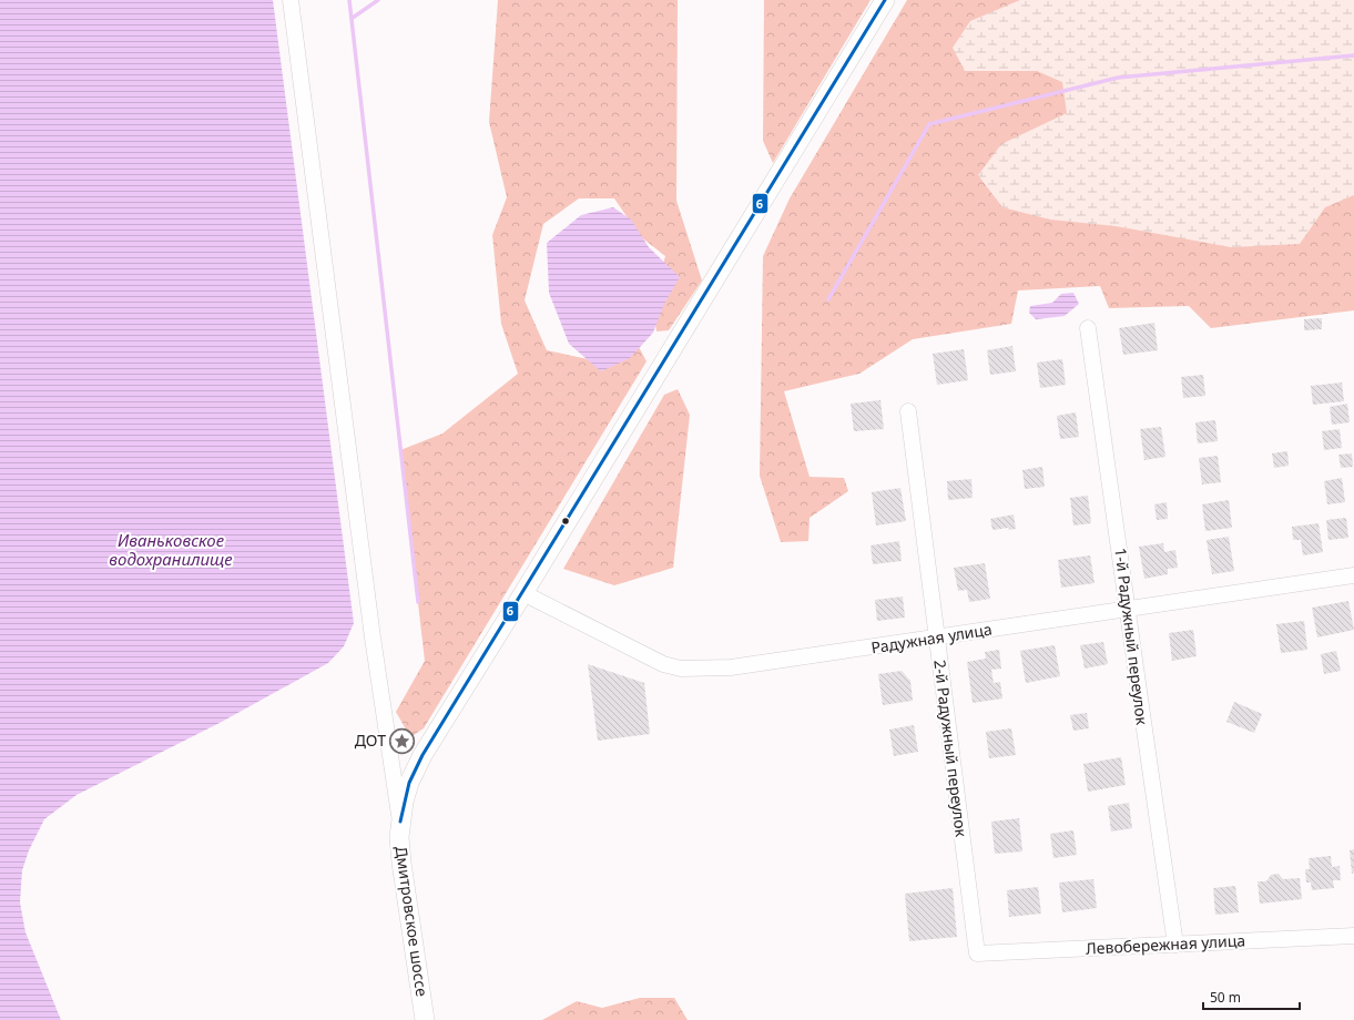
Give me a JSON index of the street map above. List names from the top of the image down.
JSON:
{
  "streets": {
    "street": [
      "1-й Радужный переулок",
      "Радужная улица",
      "2-й Радужный переулок",
      "Дмитровское шоссе",
      "Левобережная улица"
    ]
  },
  "crossings": [
    ["1-й Радужный переулок", "Радужная улица"],
    ["1-й Радужный переулок", "Левобережная улица"],
    ["Радужная улица", "2-й Радужный переулок"],
    ["Радужная улица", "Дмитровское шоссе"],
    ["2-й Радужный переулок", "Левобережная улица"]
  ],
  "water": ["Иваньковское водохранилище"],
  "places": {
    "place": ["ДОТ"]
  },
  "lines": ["transit line 6"],
  "scale_bar": "50 m"
}
